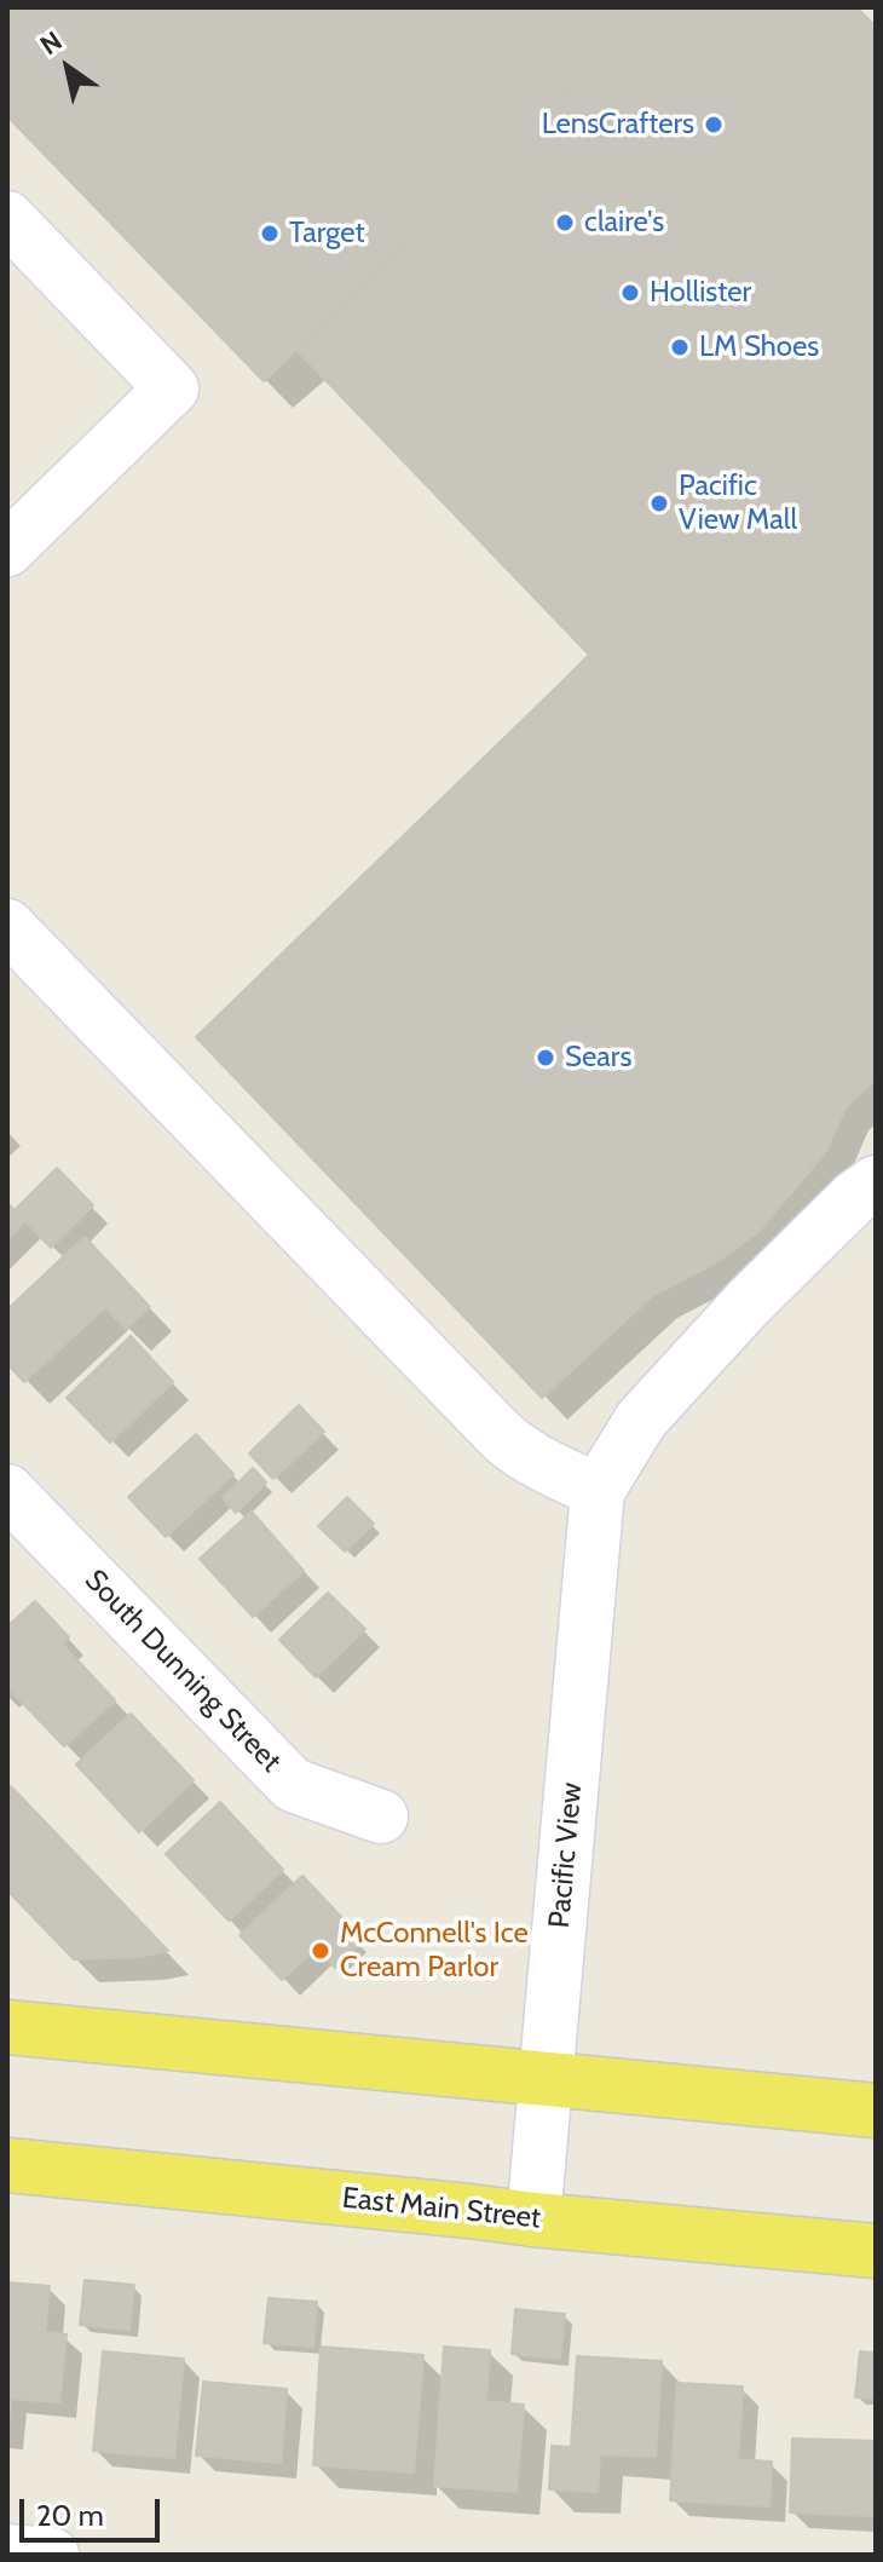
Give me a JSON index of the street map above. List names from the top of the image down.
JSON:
{
  "streets": {
    "main road": ["East Main Street"],
    "street": ["South Dunning Street", "Pacific View"]
  },
  "crossings": [
    ["Pacific View", "East Main Street"]
  ],
  "places": [
    "LensCrafters",
    "claire's",
    "Target",
    "Hollister",
    "LM Shoes",
    "Pacific View Mall",
    "Sears",
    "McConnell's Ice Cream Parlor"
  ],
  "scale_bar": "20 m",
  "north": "top left"
}
